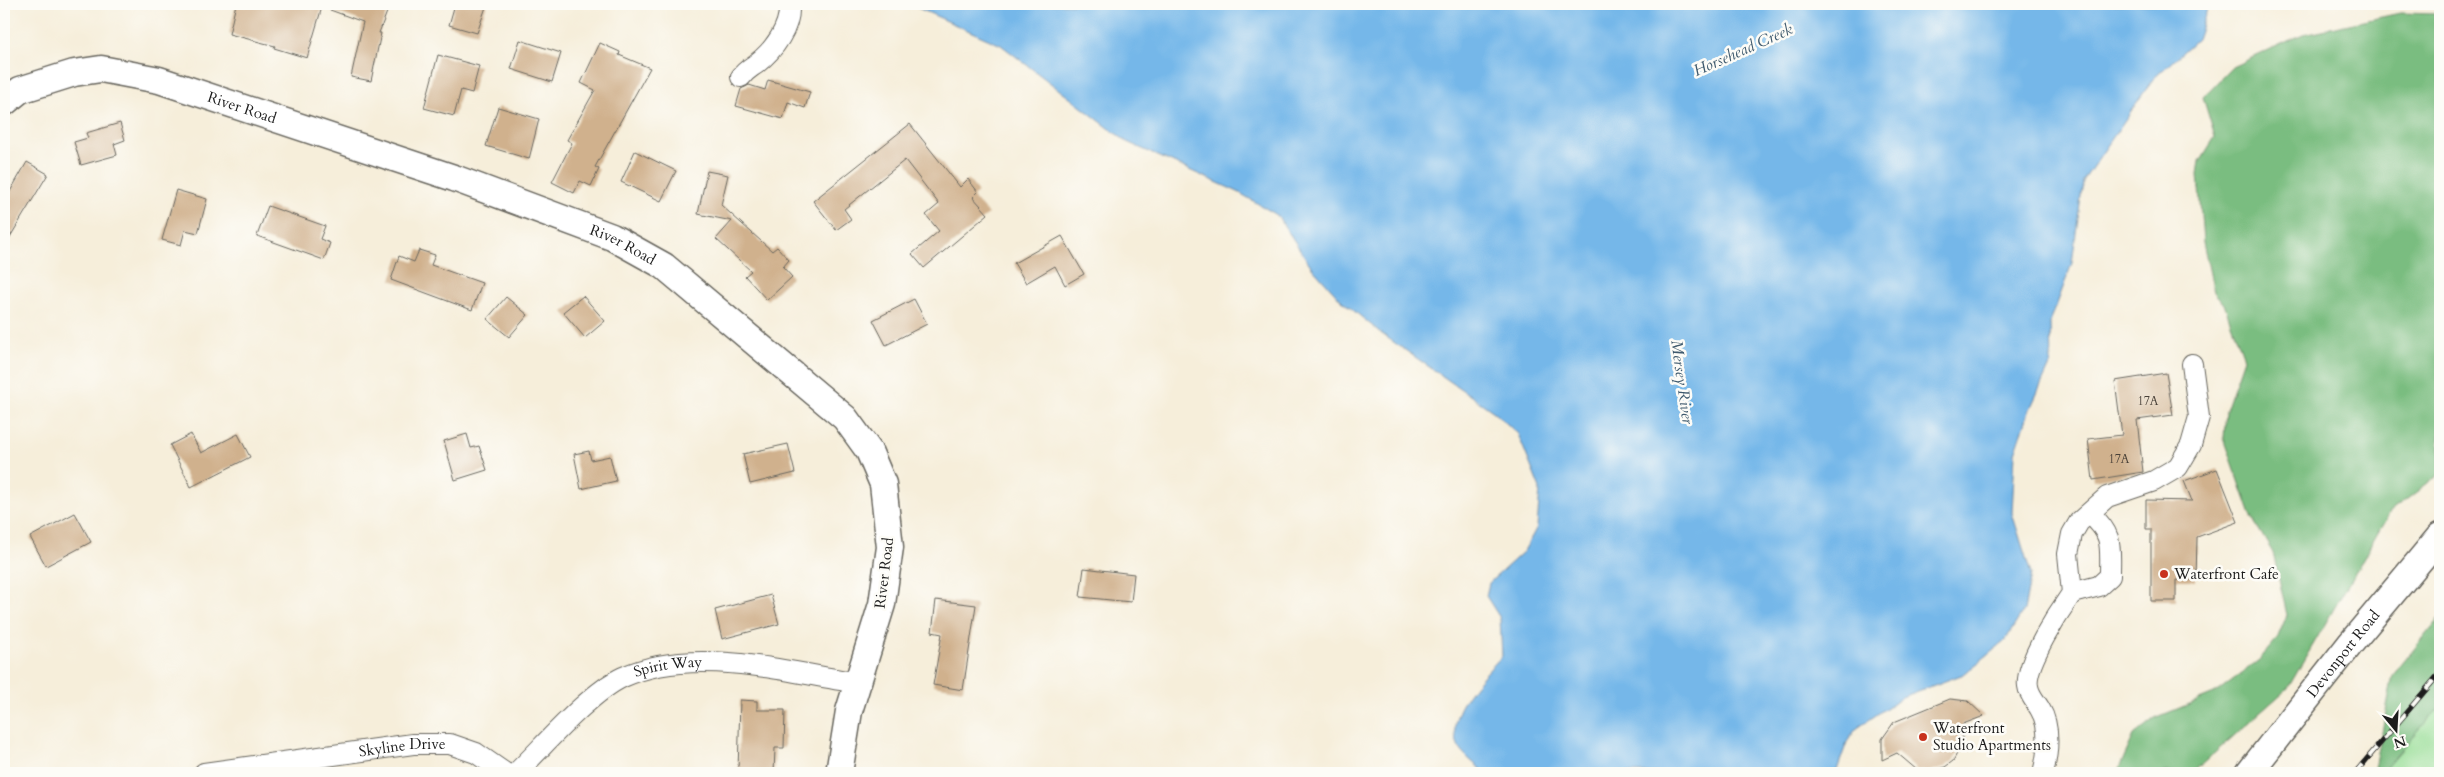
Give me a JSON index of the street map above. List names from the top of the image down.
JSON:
{
  "streets": {
    "main road": ["River Road", "Devonport Road"],
    "street": ["Spirit Way", "Skyline Drive"]
  },
  "crossings": [
    ["River Road", "Spirit Way"]
  ],
  "water": ["Horsehead Creek", "Mersey River"],
  "places": ["Waterfront Cafe", "Waterfront Studio Apartments"],
  "house_numbers": ["17A", "17A"],
  "north": "bottom"
}
